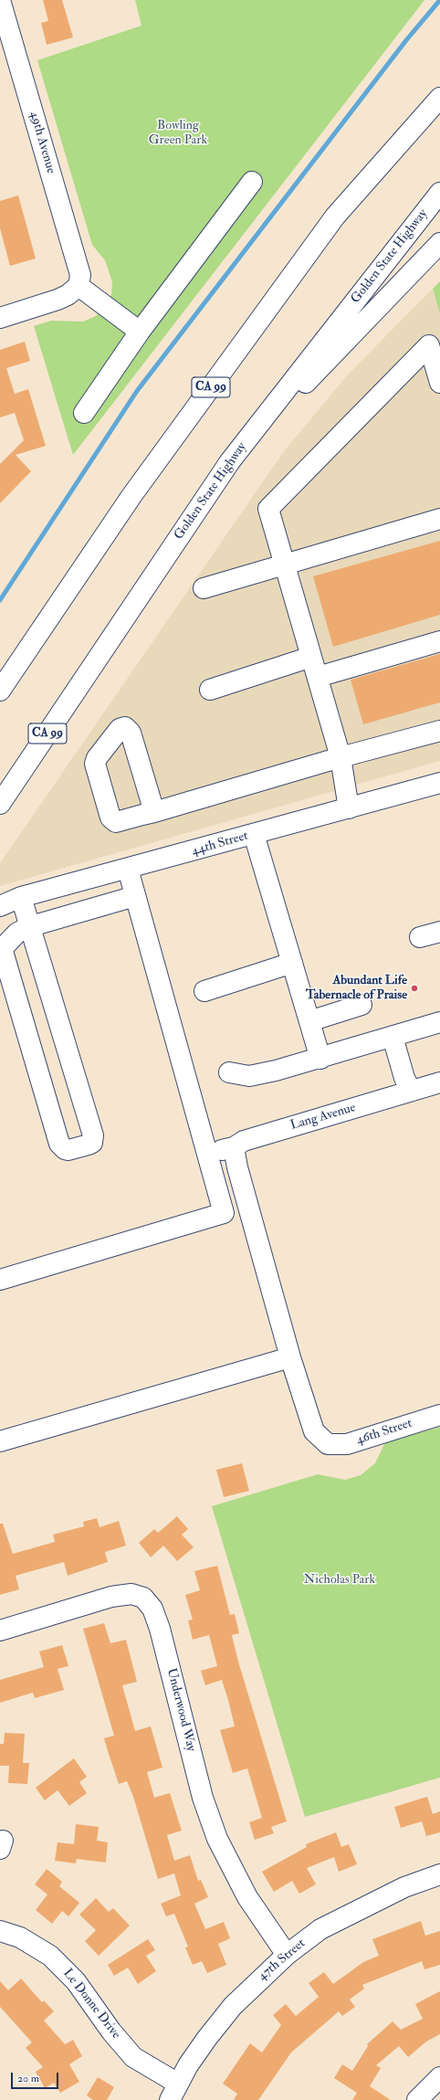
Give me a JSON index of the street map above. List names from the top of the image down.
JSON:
{
  "streets": {
    "main road": [
      "49th Avenue",
      "Golden State Highway",
      "CA 99",
      "44th Street",
      "Lang Avenue",
      "46th Street",
      "Underwood Way",
      "47th Street",
      "Le Donne Drive"
    ]
  },
  "crossings": [
    ["Underwood Way", "47th Street"],
    ["47th Street", "Le Donne Drive"]
  ],
  "parks": ["Bowling Green Park", "Nicholas Park"],
  "places": ["Abundant Life Tabernacle of Praise"],
  "scale_bar": "20 m"
}
